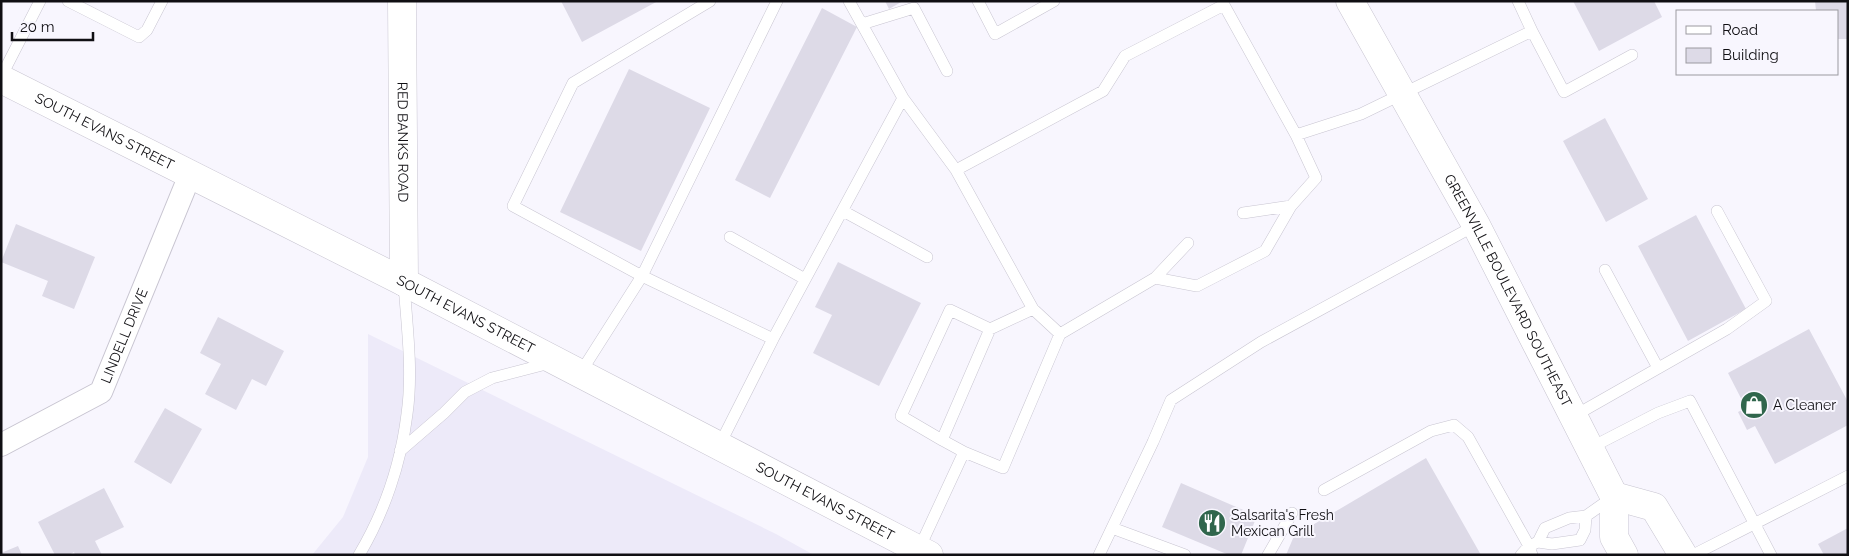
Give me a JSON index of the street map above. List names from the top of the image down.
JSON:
{
  "streets": {
    "main road": ["SOUTH EVANS STREET", "RED BANKS ROAD", "GREENVILLE BOULEVARD SOUTHEAST"],
    "street": ["LINDELL DRIVE"]
  },
  "crossings": [
    ["SOUTH EVANS STREET", "RED BANKS ROAD"],
    ["SOUTH EVANS STREET", "LINDELL DRIVE"]
  ],
  "places": {
    "shop": ["A Cleaner"],
    "restaurant": ["Salsarita's Fresh Mexican Grill"]
  },
  "legend": ["Road", "Building"],
  "scale_bar": "20 m"
}
